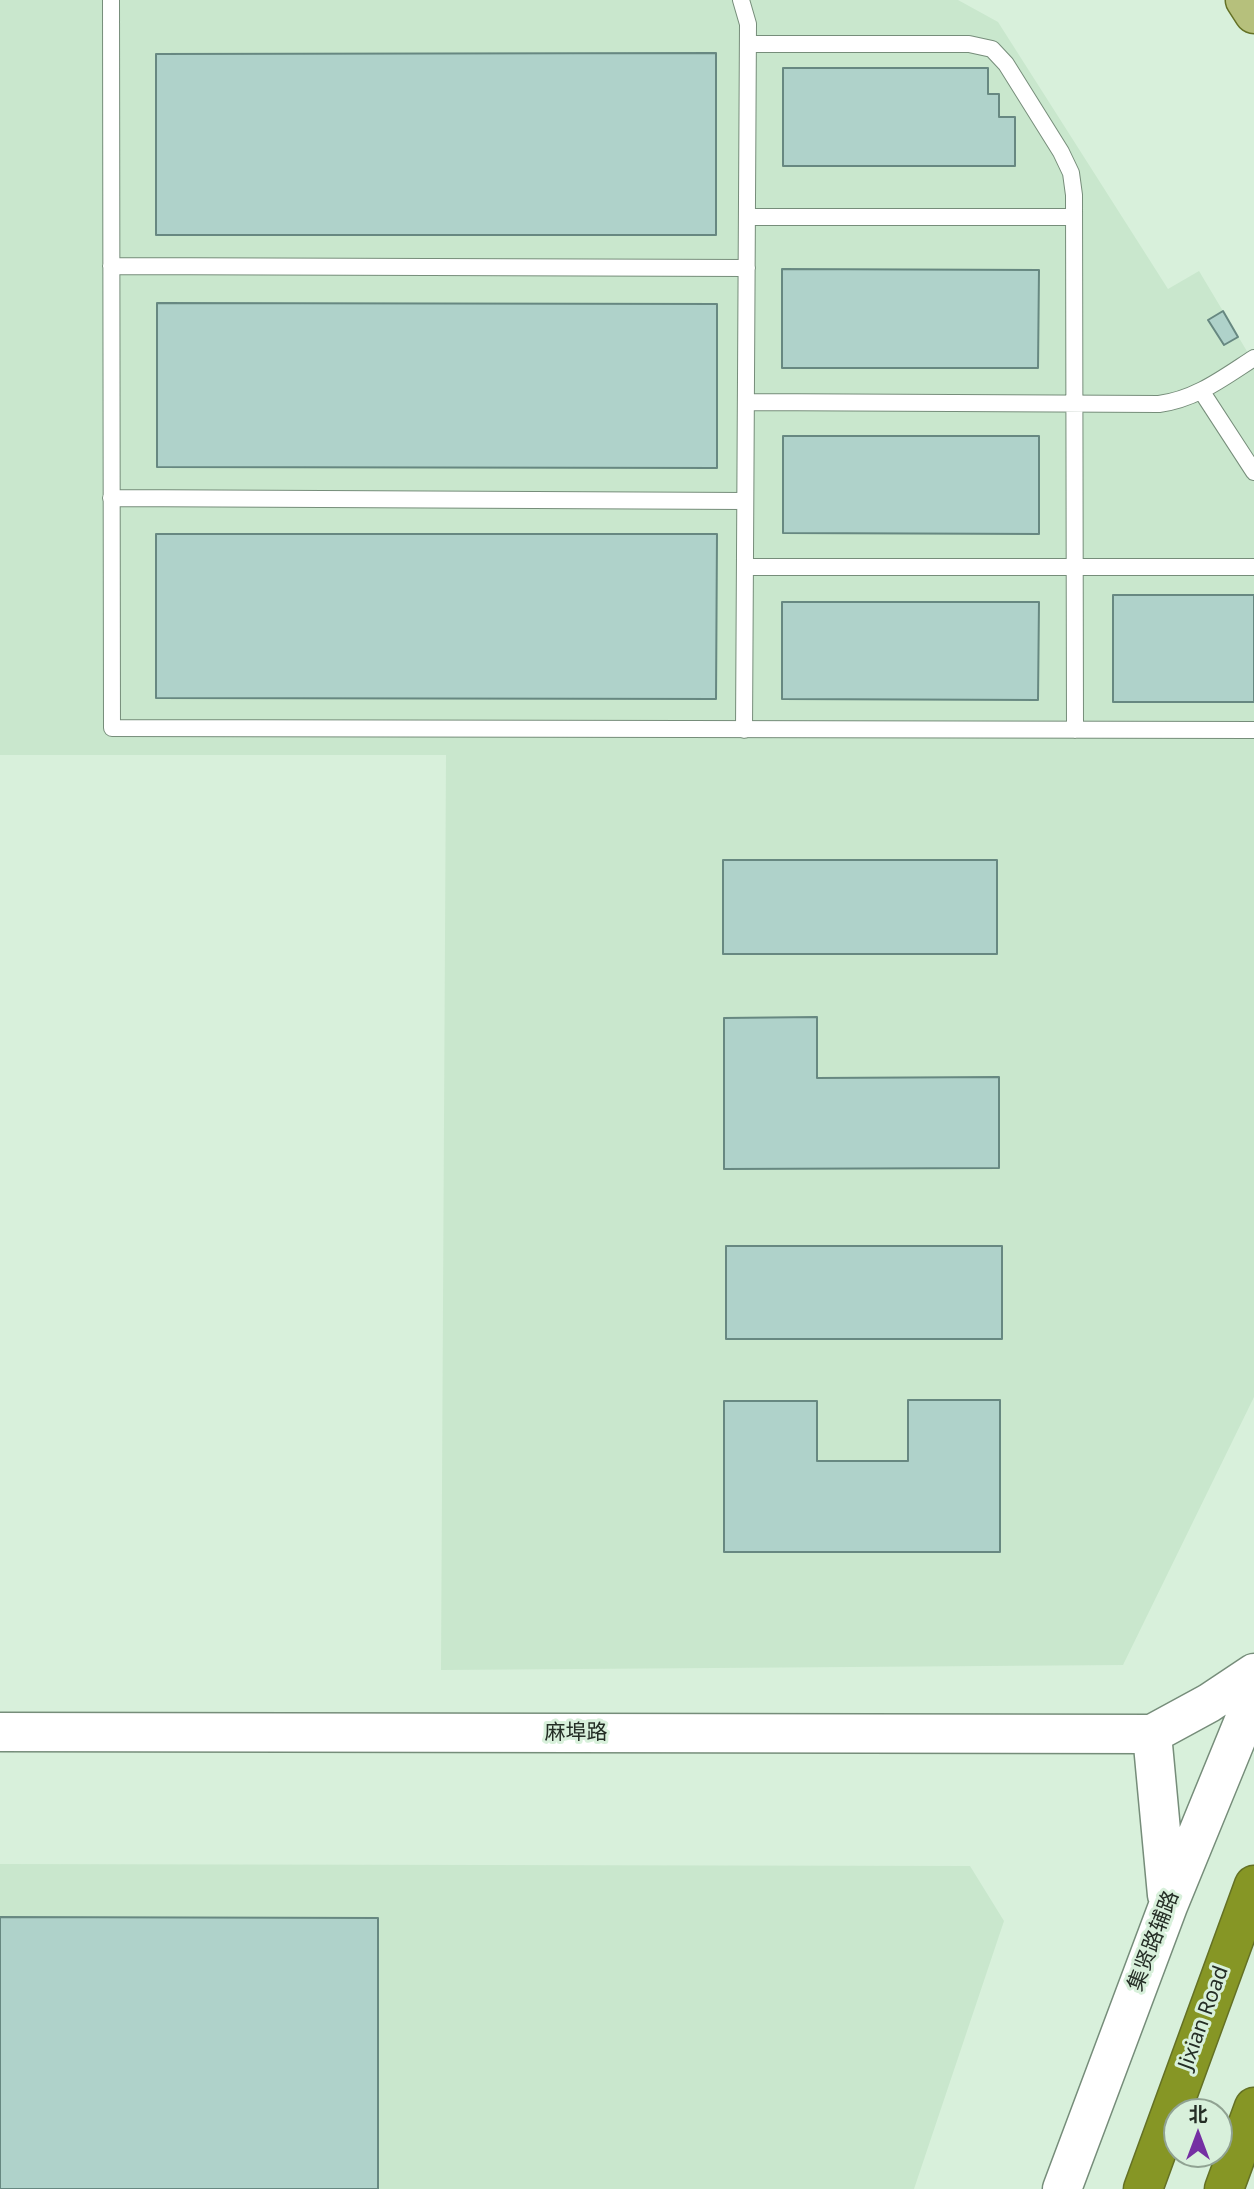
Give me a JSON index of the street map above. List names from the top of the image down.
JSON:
{
  "streets": {
    "highway": ["Jixian Road"],
    "street": ["麻埠路", "集贤路辅路"]
  },
  "north": "top"
}
